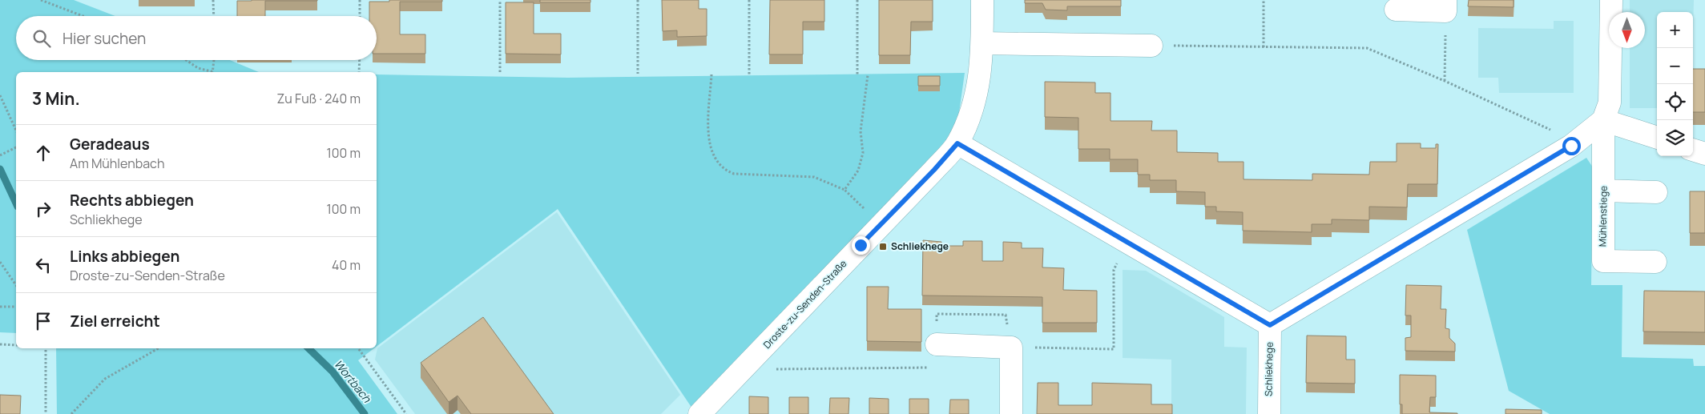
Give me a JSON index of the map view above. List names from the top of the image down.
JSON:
{
  "streets": {
    "street": ["Mühlenstiege", "Droste-zu-Senden-Straße", "Schliekhege"]
  },
  "water": ["Wortbach"],
  "places": {
    "transit": ["Schliekhege"]
  },
  "north": "bottom",
  "page": {
    "map_buttons": ["+", "−"],
    "search": "Hier suchen",
    "heading": ["3 Min.", "Zu Fuß · 240 m"],
    "list": [
      ["Geradeaus", "Am Mühlenbach", "100 m"],
      ["Rechts abbiegen", "Schliekhege", "100 m"],
      ["Links abbiegen", "Droste-zu-Senden-Straße", "40 m"],
      "Ziel erreicht"
    ]
  }
}
